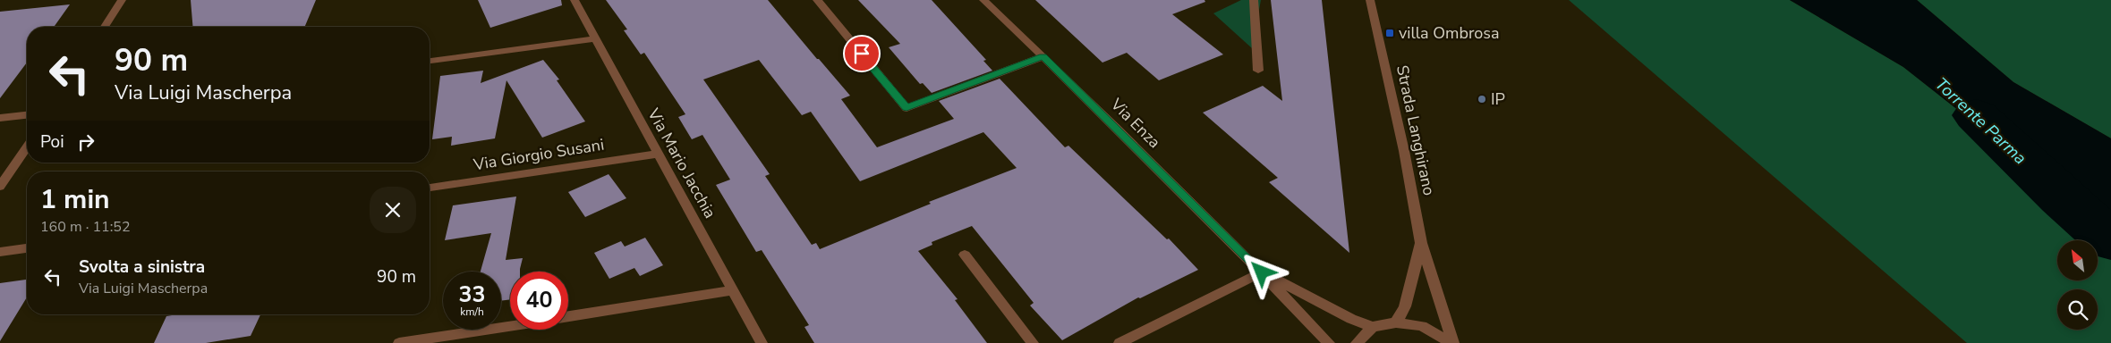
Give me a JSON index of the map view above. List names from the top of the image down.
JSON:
{
  "streets": {
    "street": [
      "Via Enza",
      "Strada Langhirano",
      "Via Giorgio Susani",
      "Via Mario Jacchia"
    ]
  },
  "crossings": [
    ["Via Enza", "Strada Langhirano"],
    ["Via Giorgio Susani", "Via Mario Jacchia"]
  ],
  "water": ["Torrente Parma"],
  "places": {
    "transit": ["villa Ombrosa"],
    "other": ["IP"]
  },
  "north": "top left",
  "page": {
    "turn": ["90 m", "Via Luigi Mascherpa"],
    "then": "Poi",
    "heading": ["1 min", "160 m · 11:52"],
    "list": [
      {
        "name": "Svolta a sinistra",
        "note": "Via Luigi Mascherpa",
        "value": "90 m"
      }
    ],
    "speed": "33 km/h",
    "limit": "40"
  }
}
